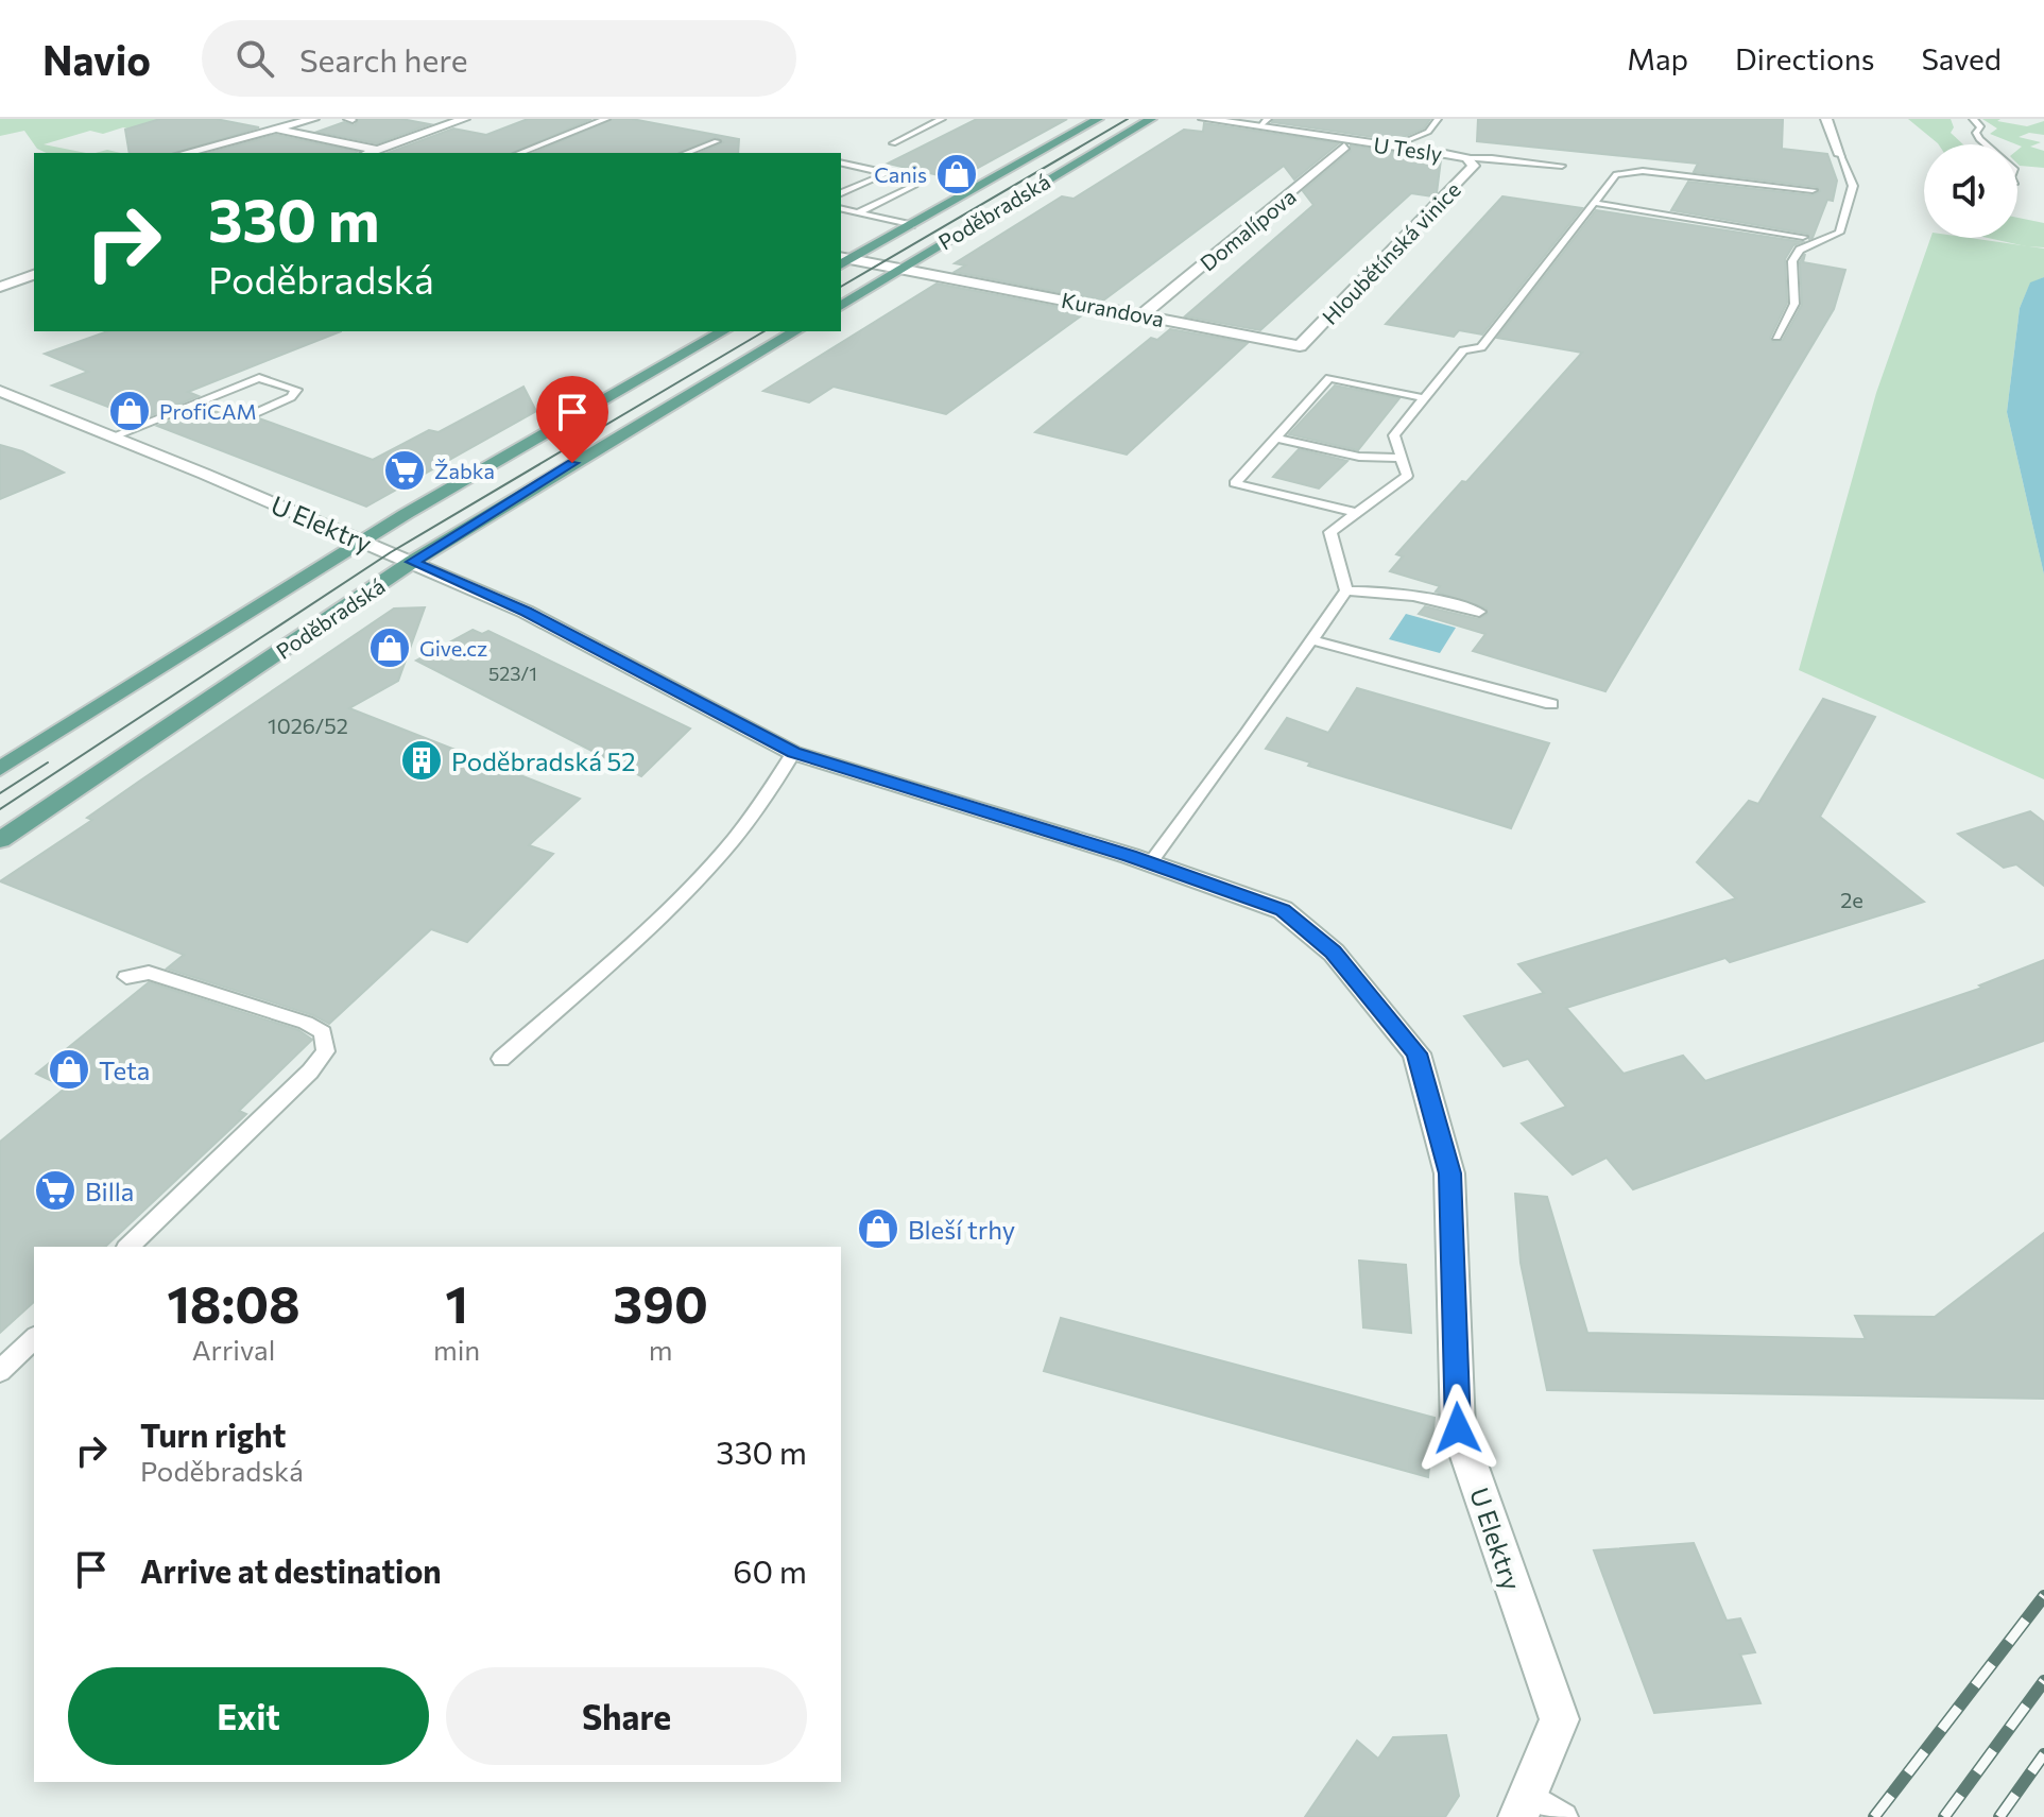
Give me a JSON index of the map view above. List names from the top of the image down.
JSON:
{
  "streets": {
    "main road": ["Poděbradská"],
    "street": [
      "U Tesly",
      "Domalípova",
      "Hloubětínská vinice",
      "Kurandova",
      "U Elektry"
    ]
  },
  "crossings": [
    ["U Tesly", "Hloubětínská vinice"],
    ["Poděbradská", "Kurandova"],
    ["Poděbradská", "U Elektry"],
    ["Domalípova", "Kurandova"],
    ["Hloubětínská vinice", "Kurandova"]
  ],
  "places": {
    "shop": [
      "Canis",
      "ProfiCAM",
      "Give.cz",
      "Teta",
      "Bleší trhy"
    ],
    "supermarket": ["Žabka", "Billa"],
    "building": ["Poděbradská 52"]
  },
  "house_numbers": ["523/1", "1026/52", "2e"],
  "page": {
    "header": "Navio",
    "search": "Search here",
    "nav": ["Map", "Directions", "Saved"],
    "turn": ["330 m", "Poděbradská"],
    "eta": [
      "18:08",
      "Arrival",
      "1",
      "min",
      "390",
      "m"
    ],
    "list": [
      {
        "name": "Turn right",
        "note": "Poděbradská",
        "value": "330 m"
      },
      {
        "name": "Arrive at destination",
        "value": "60 m"
      }
    ],
    "buttons": ["Exit", "Share"]
  }
}
